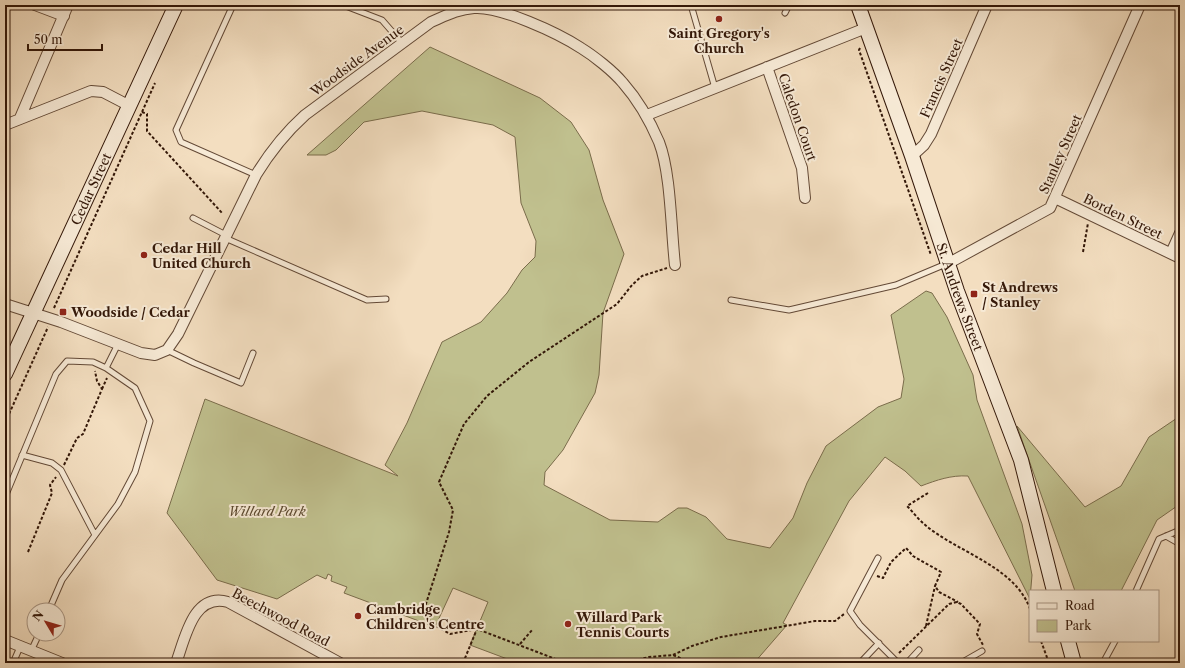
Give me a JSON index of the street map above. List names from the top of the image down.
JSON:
{
  "streets": {
    "main road": ["Cedar Street", "St. Andrews Street"],
    "street": [
      "Woodside Avenue",
      "Francis Street",
      "Caledon Court",
      "Stanley Street",
      "Borden Street",
      "Beechwood Road"
    ]
  },
  "crossings": [
    ["Francis Street", "St. Andrews Street"],
    ["Stanley Street", "Borden Street"],
    ["Stanley Street", "St. Andrews Street"]
  ],
  "parks": ["Willard Park"],
  "places": {
    "other": [
      "Saint Gregory's Church",
      "Cedar Hill United Church",
      "Cambridge Children's Centre",
      "Willard Park Tennis Courts"
    ],
    "transit": ["St Andrews / Stanley", "Woodside / Cedar"]
  },
  "legend": ["Road", "Park"],
  "scale_bar": "50 m",
  "north": "top left"
}
